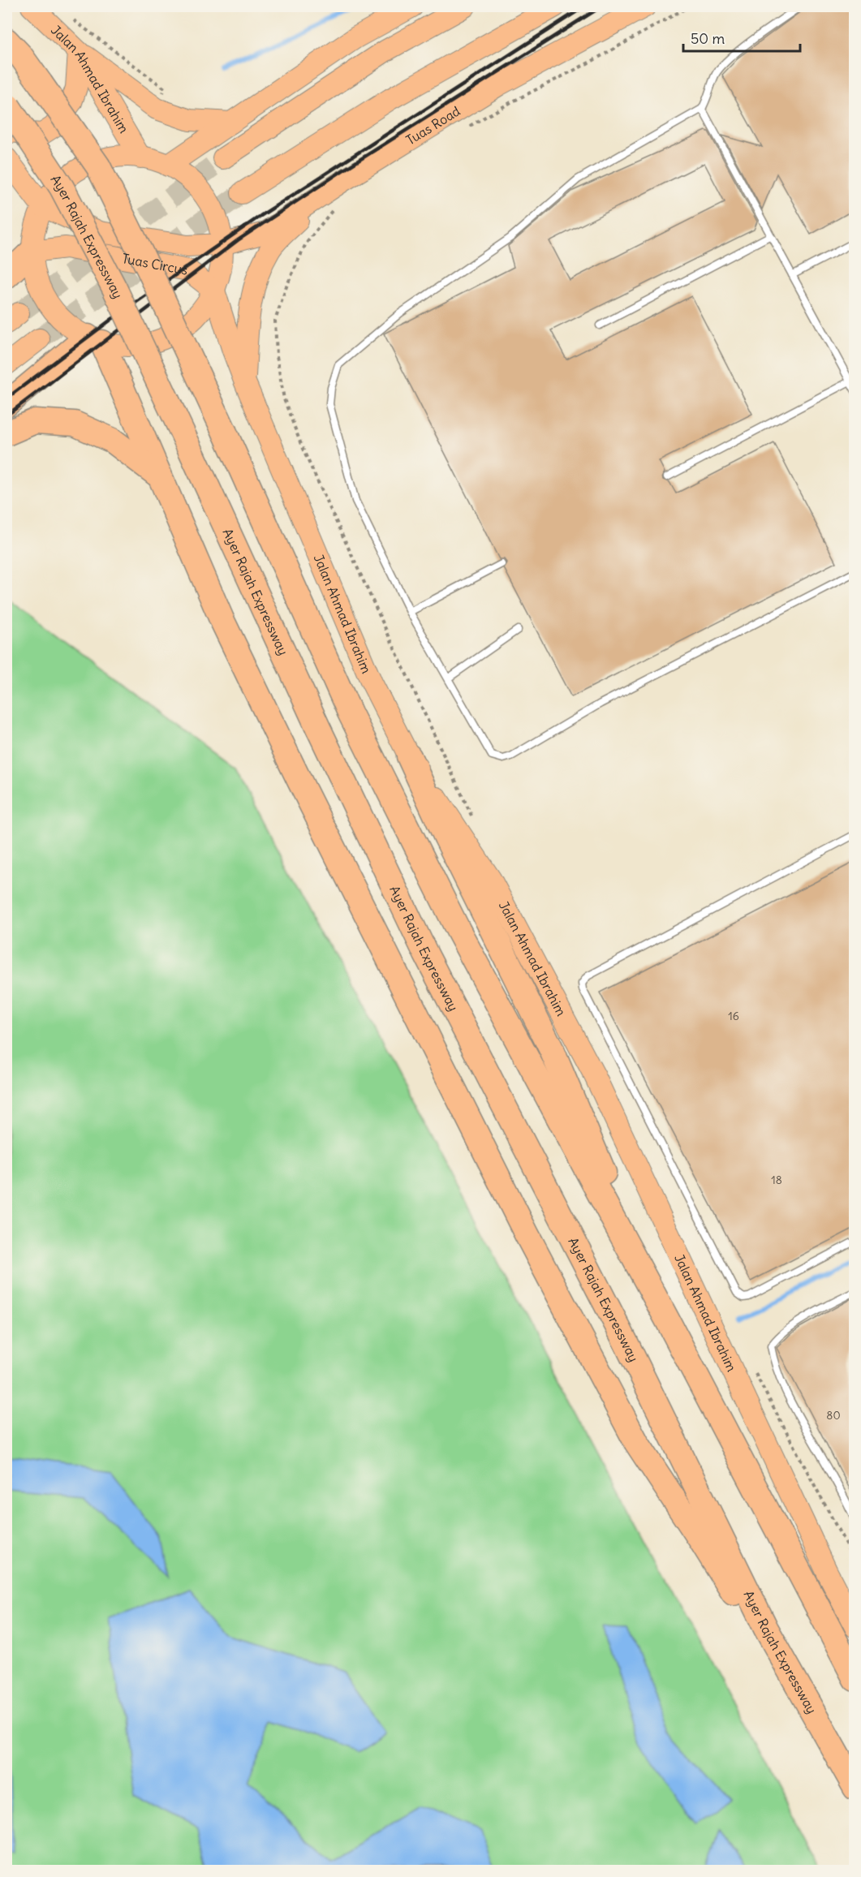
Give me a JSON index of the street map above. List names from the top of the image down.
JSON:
{
  "streets": {
    "highway": ["Ayer Rajah Expressway"],
    "main road": ["Jalan Ahmad Ibrahim", "Tuas Road", "Tuas Circus"]
  },
  "crossings": [
    ["Jalan Ahmad Ibrahim", "Tuas Circus"],
    ["Tuas Road", "Tuas Circus"]
  ],
  "house_numbers": ["16", "18", "80"],
  "scale_bar": "50 m"
}
